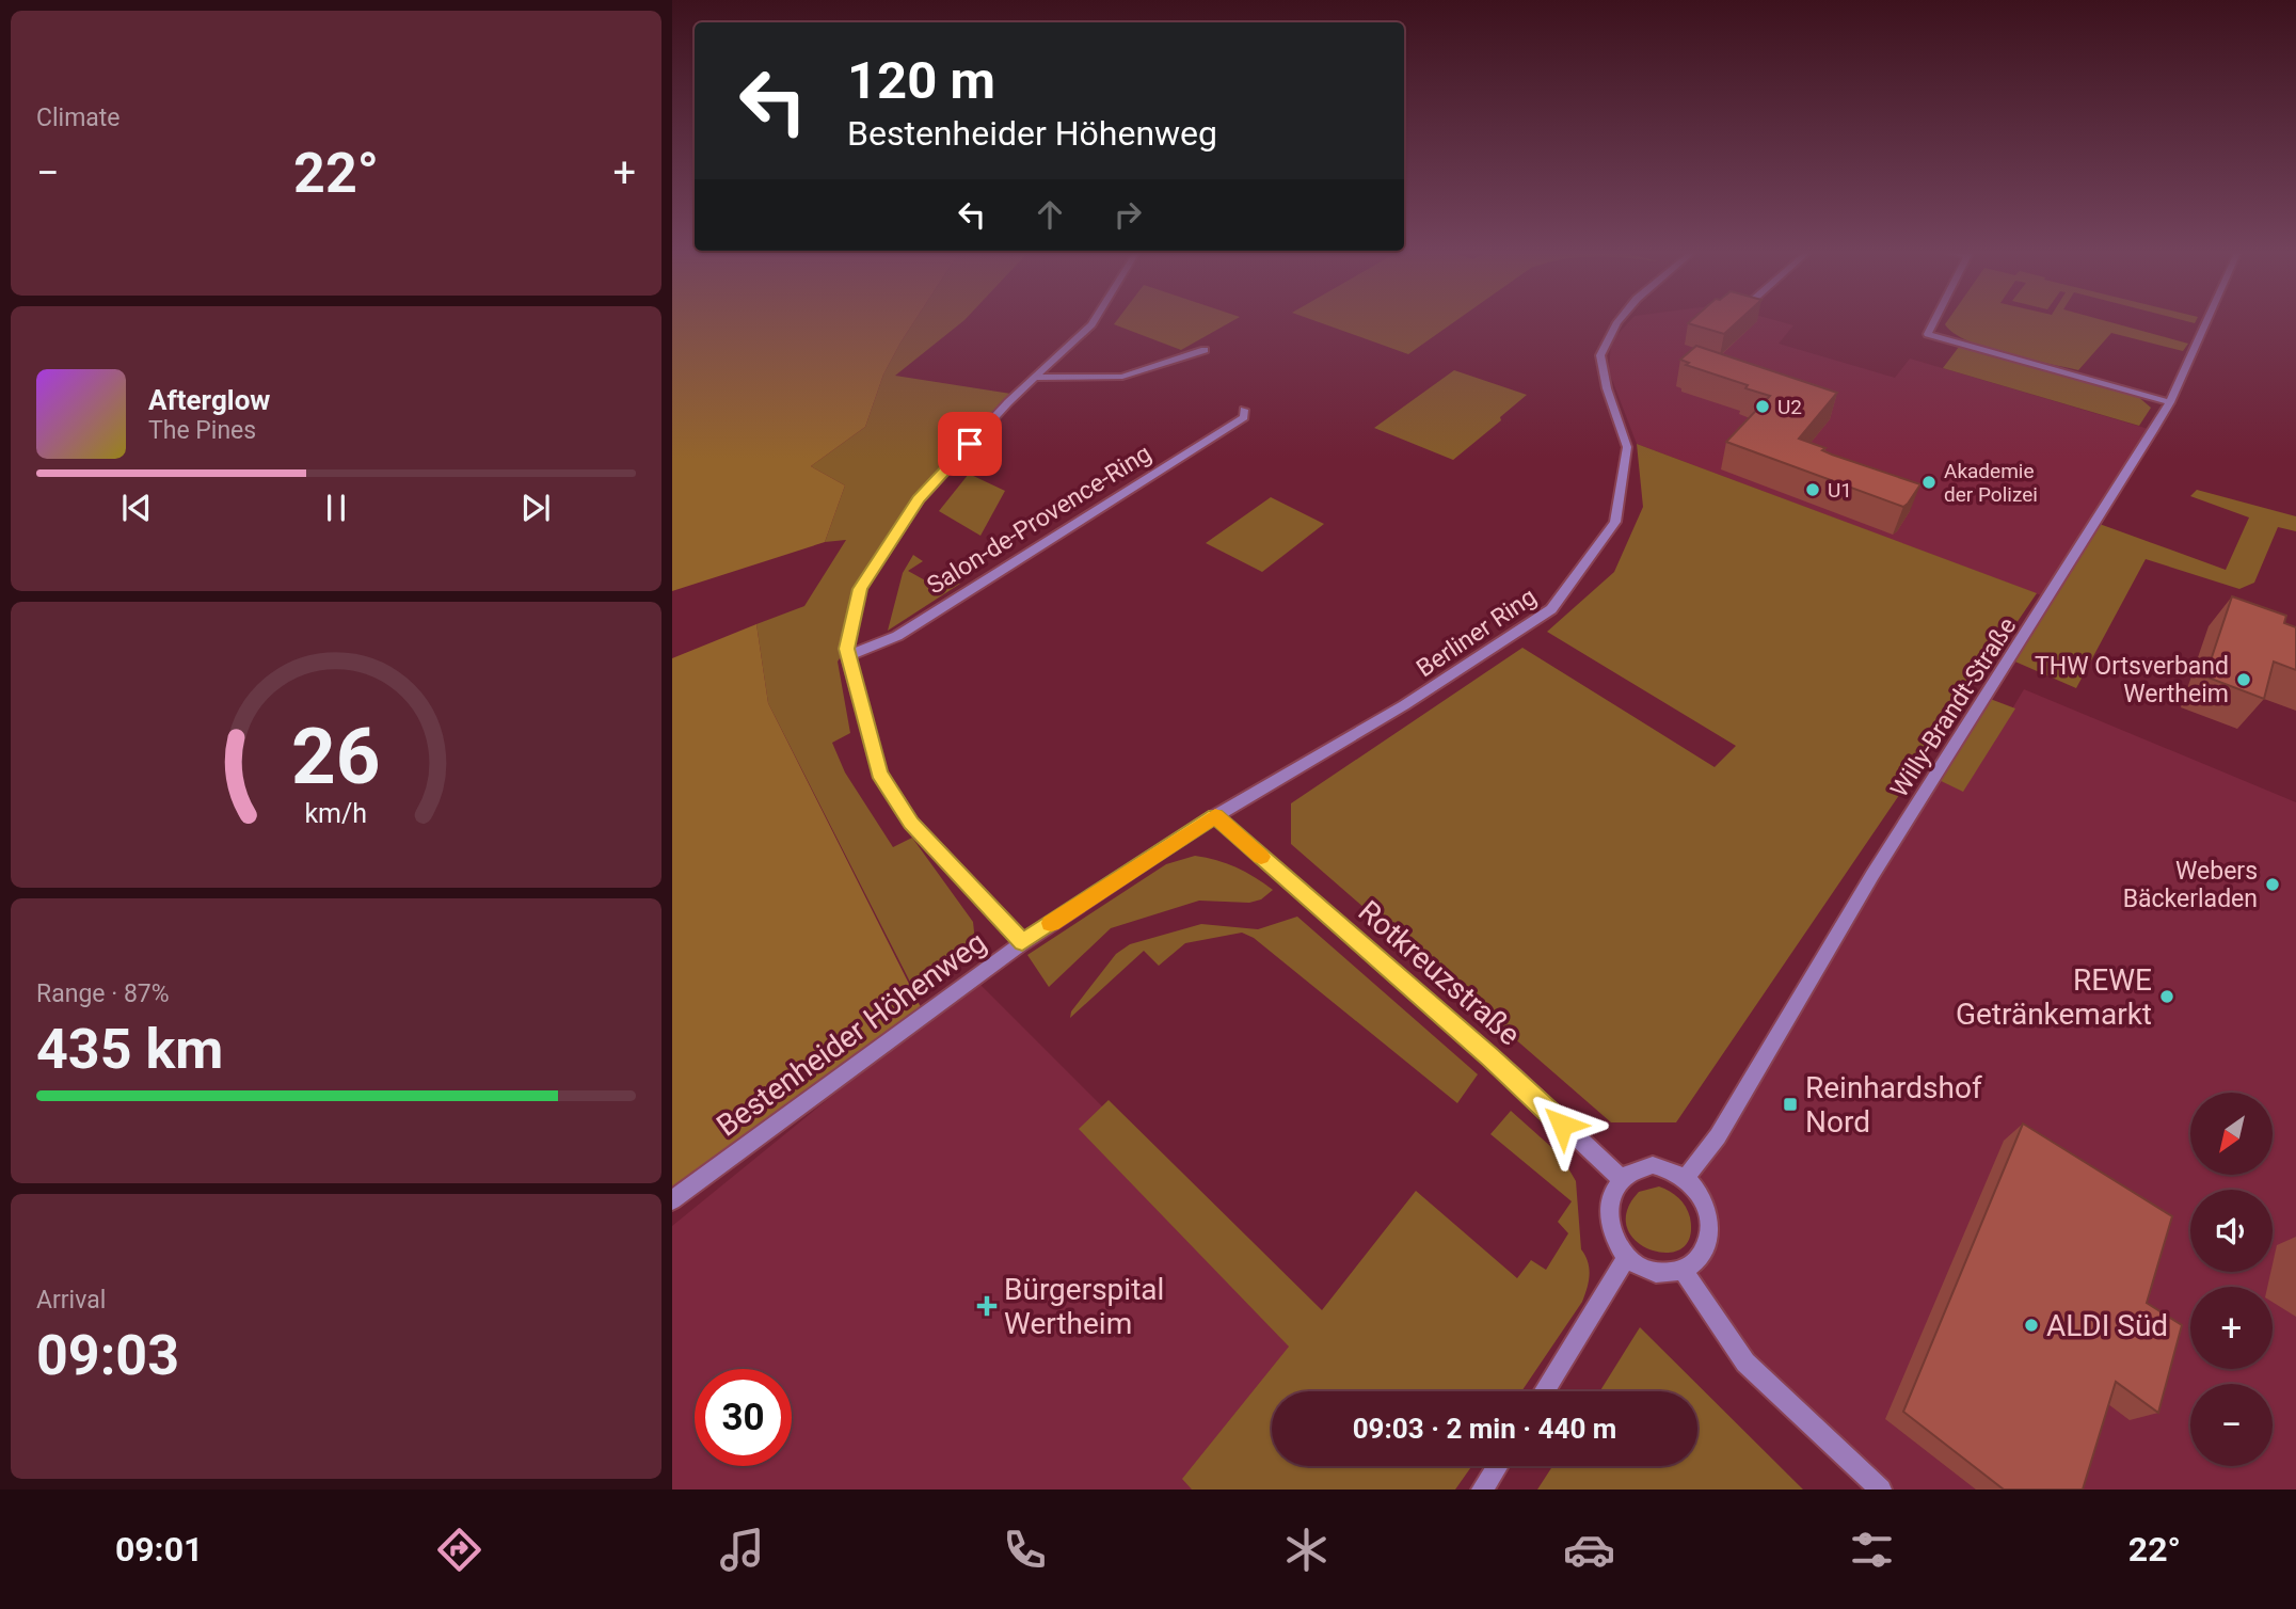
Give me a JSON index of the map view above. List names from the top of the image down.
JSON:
{
  "streets": {
    "street": [
      "Salon-de-Provence-Ring",
      "Berliner Ring",
      "Willy-Brandt-Straße",
      "Rotkreuzstraße",
      "Bestenheider Höhenweg"
    ]
  },
  "crossings": [
    ["Berliner Ring", "Rotkreuzstraße"],
    ["Berliner Ring", "Bestenheider Höhenweg"],
    ["Willy-Brandt-Straße", "Rotkreuzstraße"],
    ["Rotkreuzstraße", "Bestenheider Höhenweg"]
  ],
  "places": {
    "other": [
      "U2",
      "Akademie der Polizei",
      "U1",
      "THW Ortsverband Wertheim",
      "Webers Bäckerladen",
      "REWE Getränkemarkt",
      "ALDI Süd"
    ],
    "transit": ["Reinhardshof Nord"],
    "health": ["Bürgerspital Wertheim"]
  },
  "north": "bottom left",
  "page": {
    "tile": [
      "Climate",
      ["Range · 87%", "435 km"],
      ["Arrival", "09:03"]
    ],
    "turn": ["120 m", "Bestenheider Höhenweg"],
    "heat": ["−", "22°", "+"],
    "song": ["Afterglow", "The Pines"],
    "map_buttons": ["+", "−"],
    "limit": "30",
    "trip": "09:03 · 2 min · 440 m",
    "tabs": ["09:01", "22°"],
    "gauge": ["26", "km/h"]
  }
}
